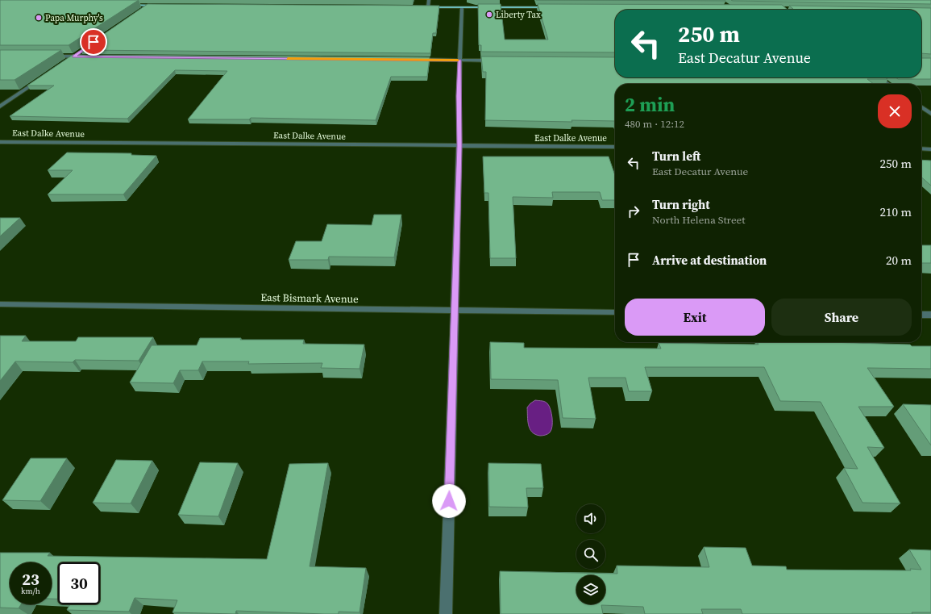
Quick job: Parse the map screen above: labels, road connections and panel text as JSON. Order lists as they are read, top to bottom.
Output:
{
  "streets": {
    "street": ["East Dalke Avenue", "East Bismark Avenue"]
  },
  "places": ["Liberty Tax", "Papa Murphy's"],
  "page": {
    "turn": ["250 m", "East Decatur Avenue"],
    "heading": ["2 min", "480 m · 12:12"],
    "list": [
      {
        "name": "Turn left",
        "note": "East Decatur Avenue",
        "value": "250 m"
      },
      {
        "name": "Turn right",
        "note": "North Helena Street",
        "value": "210 m"
      },
      {
        "name": "Arrive at destination",
        "value": "20 m"
      }
    ],
    "buttons": ["Exit", "Share"],
    "speed": "23 km/h",
    "limit": "30"
  }
}
